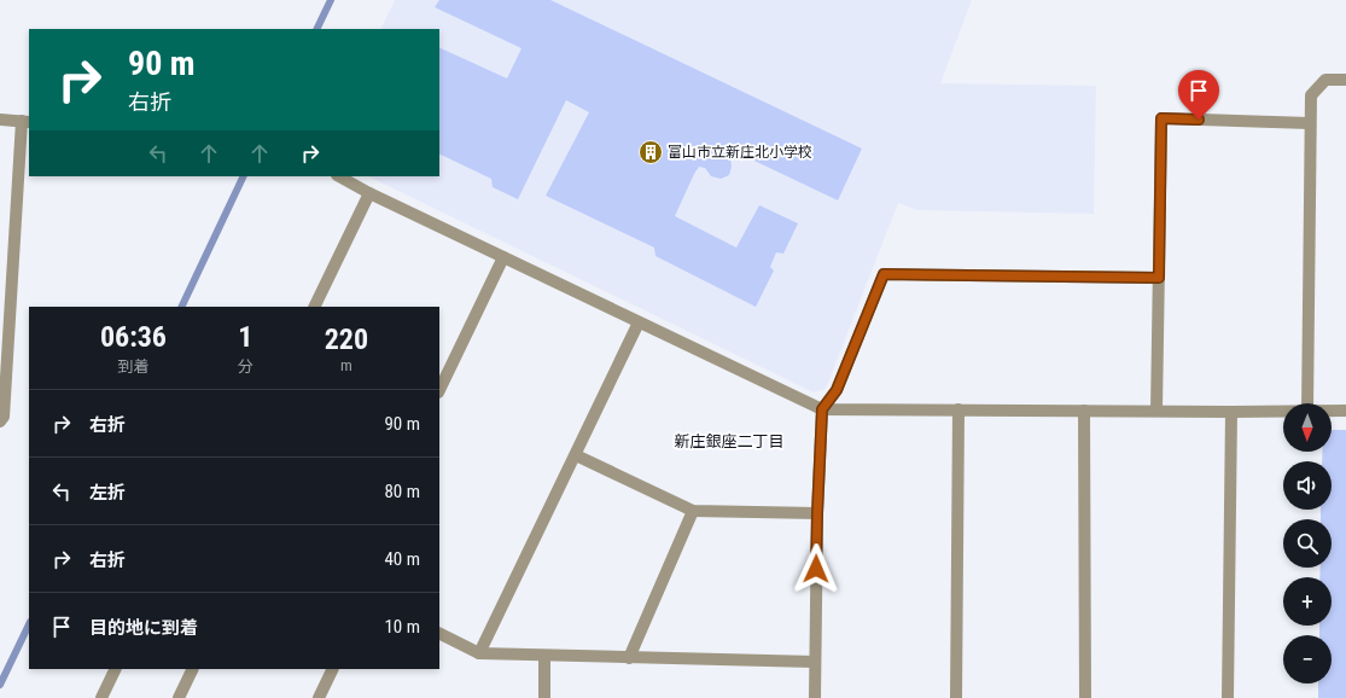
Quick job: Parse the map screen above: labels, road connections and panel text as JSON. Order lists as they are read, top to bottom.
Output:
{
  "districts": ["新庄銀座二丁目"],
  "places": {
    "building": ["富山市立新庄北小学校"]
  },
  "north": "bottom",
  "page": {
    "turn": ["90 m", "右折"],
    "eta": [
      "06:36",
      "到着",
      "1",
      "分",
      "220",
      "m"
    ],
    "list": [
      {
        "name": "右折",
        "value": "90 m"
      },
      {
        "name": "左折",
        "value": "80 m"
      },
      {
        "name": "右折",
        "value": "40 m"
      },
      {
        "name": "目的地に到着",
        "value": "10 m"
      }
    ],
    "map_buttons": ["+", "−"]
  }
}
